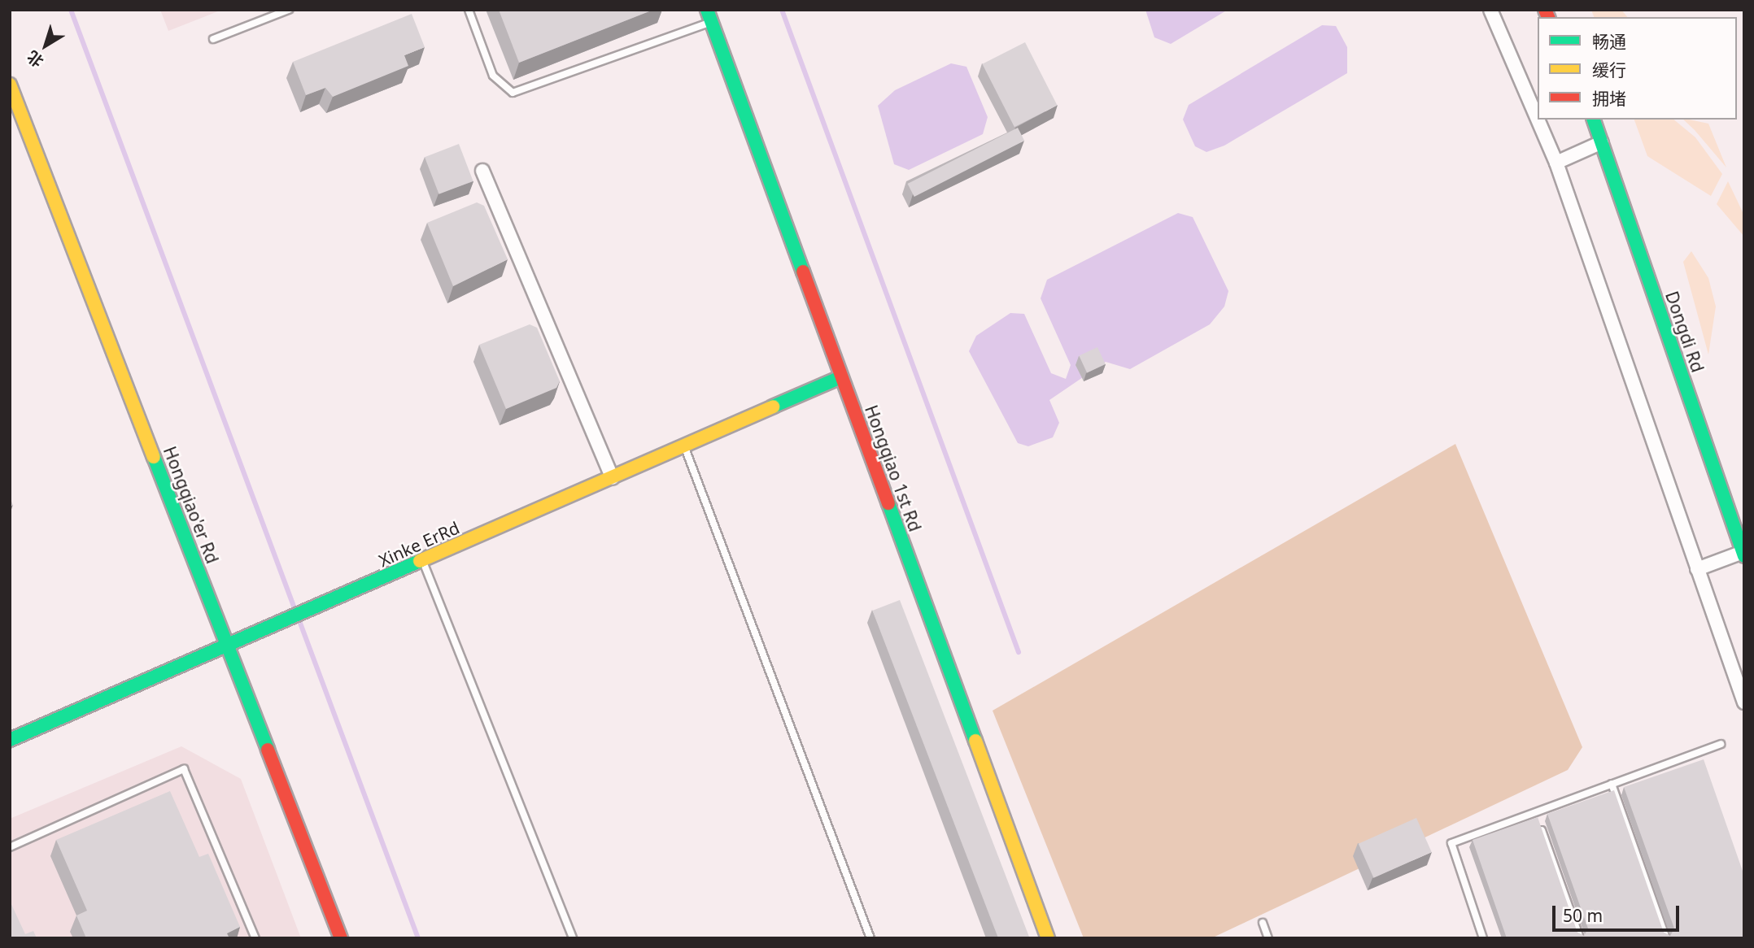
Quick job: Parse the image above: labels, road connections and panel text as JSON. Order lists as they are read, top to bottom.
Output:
{
  "streets": {
    "street": [
      "Dongdi Rd",
      "Hongqiao 1st Rd",
      "Hongqiao'er Rd",
      "Xinke ErRd"
    ]
  },
  "crossings": [
    ["Hongqiao 1st Rd", "Xinke ErRd"],
    ["Hongqiao'er Rd", "Xinke ErRd"]
  ],
  "legend": ["畅通", "缓行", "拥堵"],
  "scale_bar": "50 m",
  "north": "bottom left"
}
